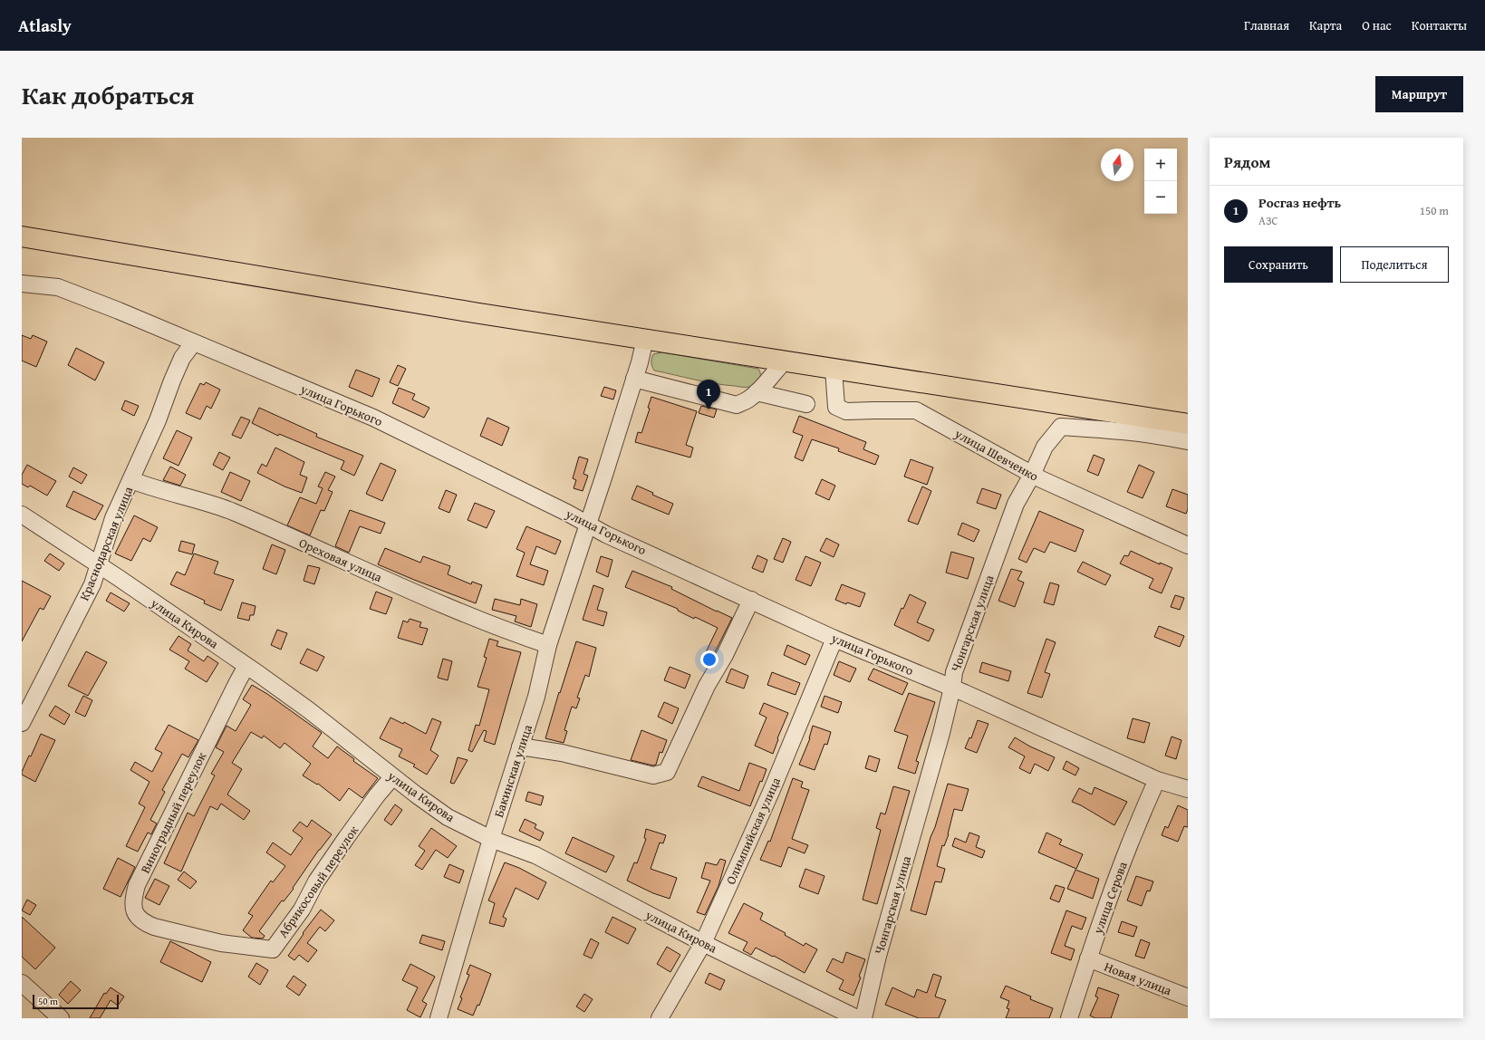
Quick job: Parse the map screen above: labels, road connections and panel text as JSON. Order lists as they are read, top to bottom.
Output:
{
  "streets": {
    "street": [
      "улица Горького",
      "улица Шевченко",
      "Краснодарская улица",
      "Ореховая улица",
      "улица Кирова",
      "Чонгарская улица",
      "Бакинская улица",
      "Виноградный переулок",
      "Олимпийская улица",
      "Абрикосовый переулок",
      "улица Серова",
      "Новая улица"
    ]
  },
  "crossings": [
    ["улица Горького", "Краснодарская улица"],
    ["улица Горького", "Чонгарская улица"],
    ["улица Горького", "Бакинская улица"],
    ["улица Горького", "Олимпийская улица"],
    ["улица Горького", "улица Серова"],
    ["улица Шевченко", "Чонгарская улица"],
    ["Краснодарская улица", "Ореховая улица"],
    ["Краснодарская улица", "улица Кирова"],
    ["Ореховая улица", "Бакинская улица"],
    ["улица Кирова", "Бакинская улица"],
    ["улица Кирова", "Виноградный переулок"],
    ["улица Кирова", "Олимпийская улица"],
    ["улица Кирова", "Абрикосовый переулок"],
    ["Виноградный переулок", "Абрикосовый переулок"],
    ["улица Серова", "Новая улица"]
  ],
  "scale_bar": "50 m",
  "north": "top",
  "page": {
    "header": "Atlasly",
    "nav": [
      "Главная",
      "Карта",
      "О нас",
      "Контакты"
    ],
    "title": "Как добраться",
    "buttons": [
      "Маршрут",
      ["Сохранить", "Поделиться"]
    ],
    "heading": "Рядом",
    "map_buttons": ["+", "−"],
    "list": [
      {
        "mark": "1",
        "name": "Росгаз нефть",
        "note": "АЗС",
        "value": "150 m"
      }
    ],
    "pins": "1",
    "scale": "50 m"
  }
}
